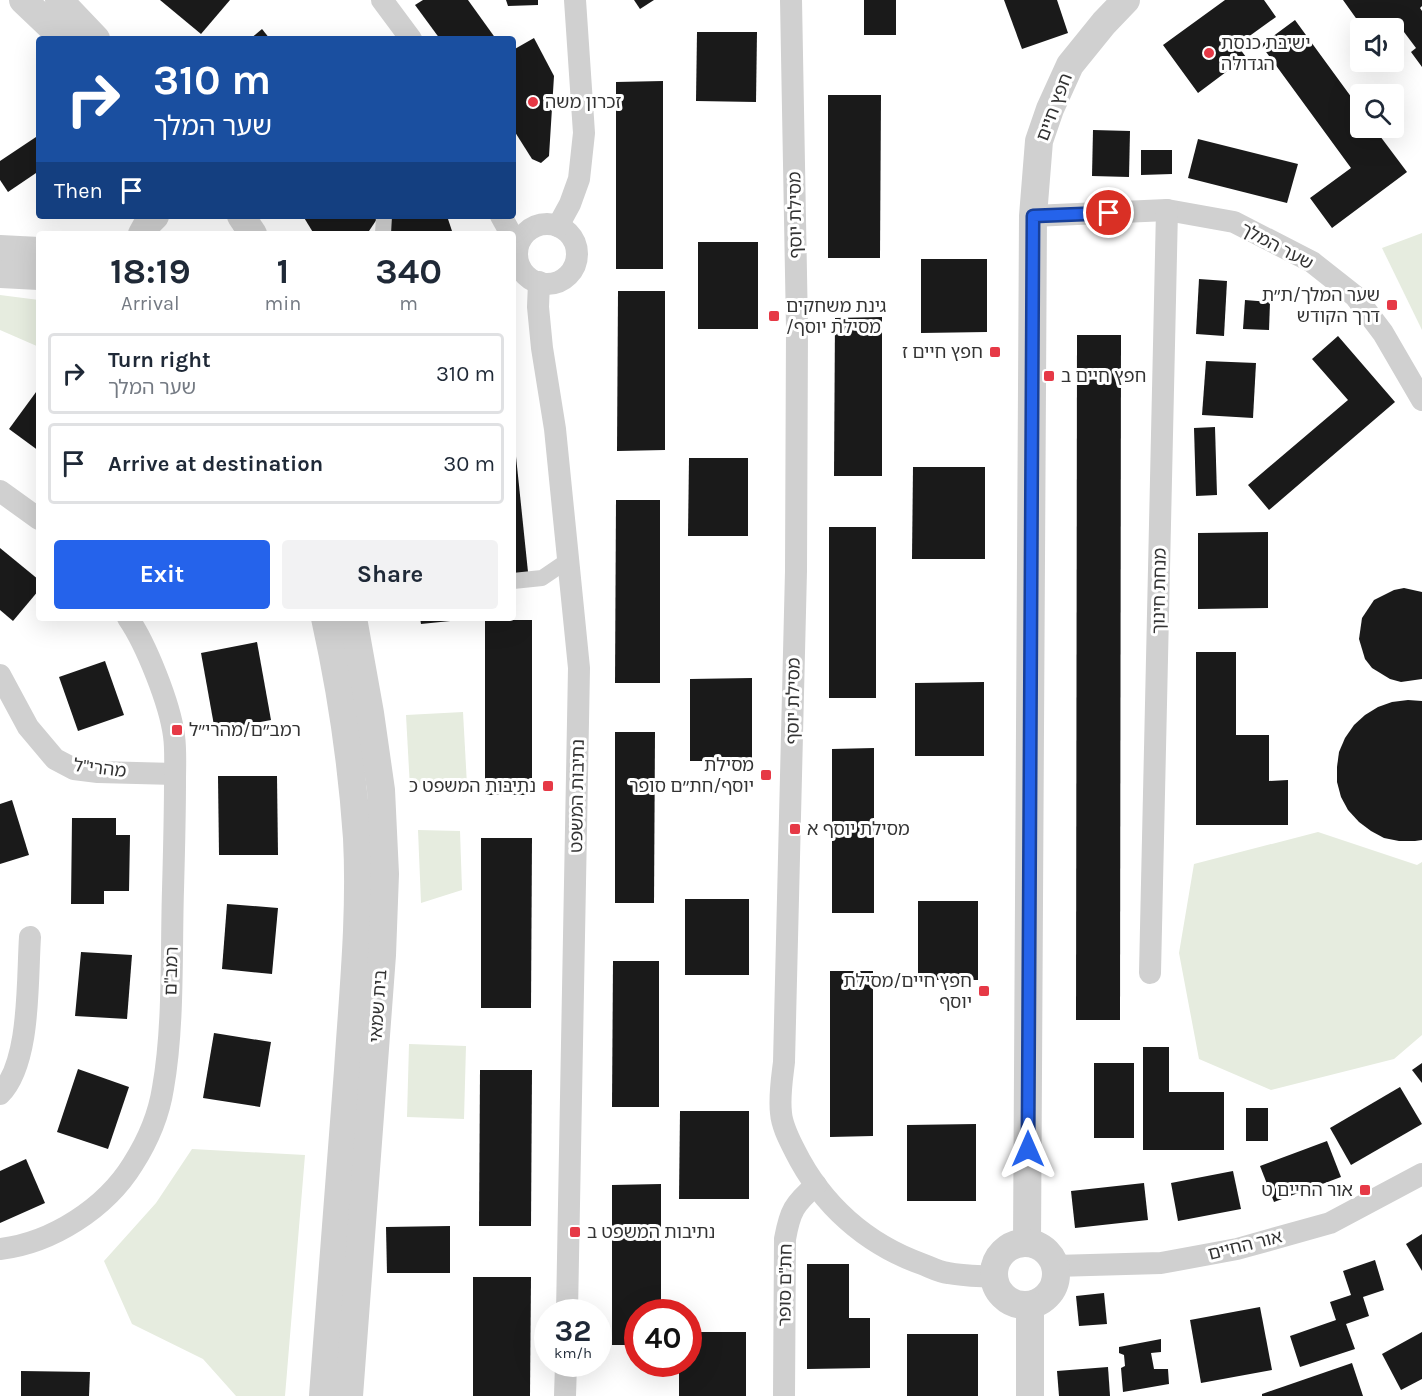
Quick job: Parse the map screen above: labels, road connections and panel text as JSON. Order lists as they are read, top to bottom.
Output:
{
  "streets": {
    "street": [
      "חפץ חיים",
      "מסילת יוסף",
      "שער המלך",
      "מנחת חינוך",
      "מהרי\"ל",
      "נתיבות המשפט",
      "רמב\"ם",
      "בית שמאי",
      "אור החיים",
      "חת\"ם סופר"
    ]
  },
  "crossings": [
    ["חפץ חיים", "מסילת יוסף"],
    ["חפץ חיים", "שער המלך"],
    ["חפץ חיים", "אור החיים"],
    ["מסילת יוסף", "אור החיים"],
    ["מסילת יוסף", "חת\"ם סופר"],
    ["שער המלך", "מנחת חינוך"],
    ["מהרי\"ל", "רמב\"ם"]
  ],
  "places": {
    "other": ["ישיבת כנסת הגדולה", "זכרון משה"],
    "transit": [
      "שער המלך/ת״ת דרך הקודש",
      "גינת משחקים /מסילת יוסף",
      "חפץ חיים ז",
      "חפץ חיים ב",
      "רמב״ם/מהרי״ל",
      "מסילת יוסף/חת״ם סופר",
      "נתיבות המשפט כ",
      "מסילת יוסף א",
      "חפץ חיים/מסילת יוסף",
      "אור החיים ט",
      "נתיבות המשפט ב"
    ]
  },
  "page": {
    "turn": ["310 m", "שער המלך"],
    "then": "Then",
    "eta": [
      "18:19",
      "Arrival",
      "1",
      "min",
      "340",
      "m"
    ],
    "list": [
      {
        "name": "Turn right",
        "note": "שער המלך",
        "value": "310 m"
      },
      {
        "name": "Arrive at destination",
        "value": "30 m"
      }
    ],
    "buttons": ["Exit", "Share"],
    "speed": "32 km/h",
    "limit": "40"
  }
}
